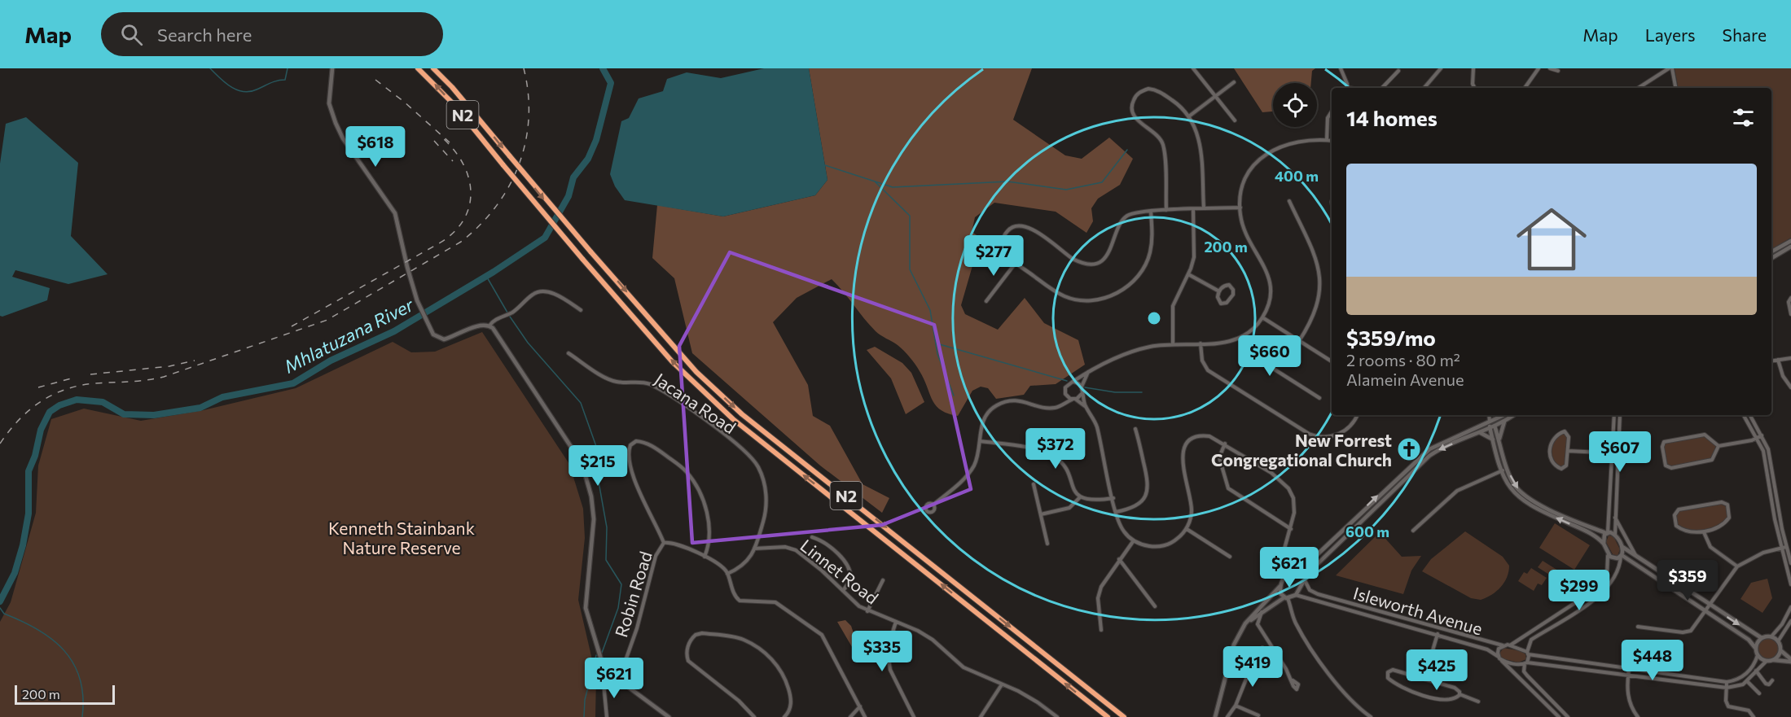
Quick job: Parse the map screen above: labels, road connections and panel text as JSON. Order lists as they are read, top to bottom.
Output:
{
  "streets": {
    "highway": ["N2"],
    "street": [
      "Jacana Road",
      "Linnet Road",
      "Robin Road",
      "Isleworth Avenue"
    ]
  },
  "crossings": [
    ["Jacana Road", "Linnet Road"]
  ],
  "water": ["Mhlatuzana River"],
  "parks": ["Kenneth Stainbank Nature Reserve"],
  "places": {
    "church": ["New Forrest Congregational Church"]
  },
  "scale_bar": "200 m",
  "page": {
    "header": "Map",
    "search": "Search here",
    "nav": ["Map", "Layers", "Share"],
    "heading": "14 homes",
    "price": [
      "$618",
      "$277",
      "$660",
      "$372",
      "$607",
      "$215",
      "$621",
      "$359",
      "$299",
      "$335",
      "$448",
      "$419",
      "$425",
      "$621"
    ],
    "list": [
      {
        "name": "$359/mo",
        "note": "2 rooms · 80 m² · Alamein Avenue"
      }
    ],
    "scale": "200 m"
  },
  "rings": ["400 m", "200 m", "600 m"]
}
